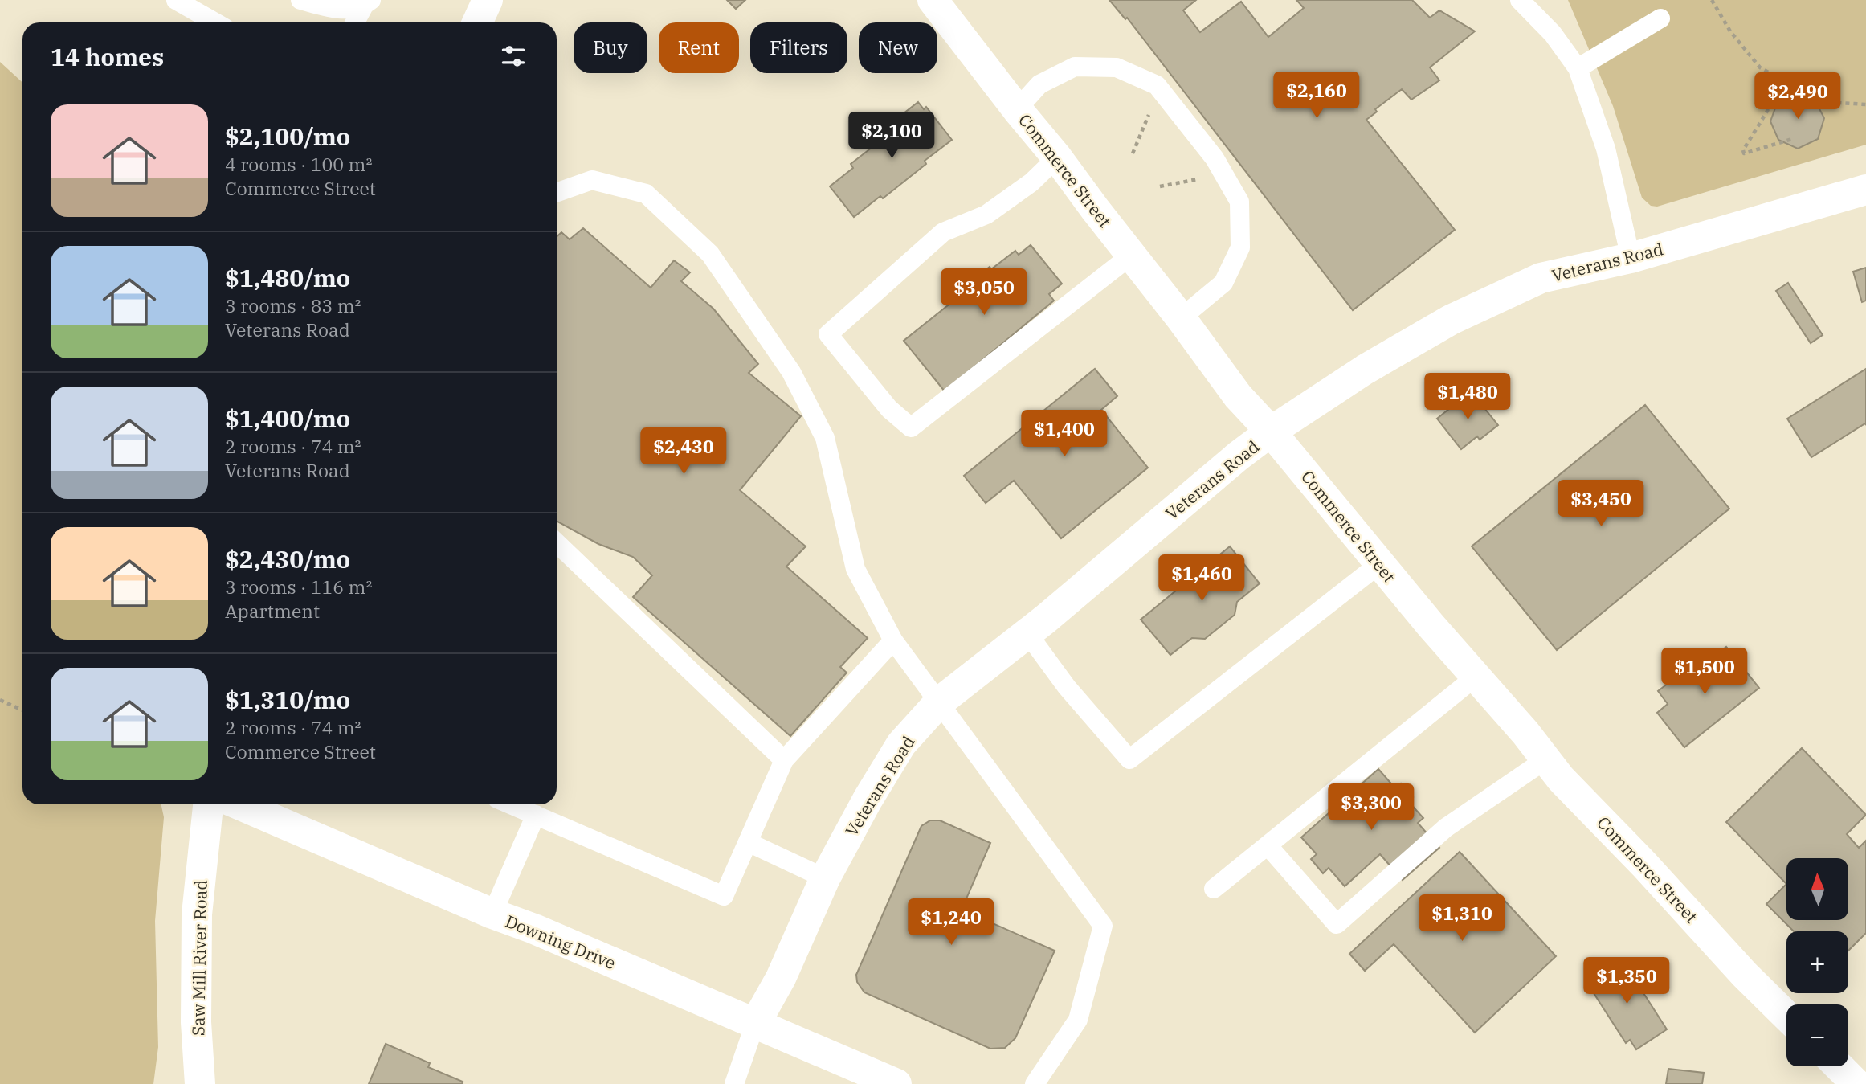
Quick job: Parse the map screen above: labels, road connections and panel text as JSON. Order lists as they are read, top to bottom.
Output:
{
  "streets": {
    "street": [
      "Commerce Street",
      "Veterans Road",
      "Downing Drive",
      "Saw Mill River Road"
    ]
  },
  "crossings": [
    ["Commerce Street", "Veterans Road"],
    ["Veterans Road", "Downing Drive"]
  ],
  "north": "top",
  "page": {
    "chip": [
      "Buy",
      "Rent",
      "Filters",
      "New"
    ],
    "heading": "14 homes",
    "price": [
      "$2,160",
      "$2,490",
      "$2,100",
      "$3,050",
      "$1,480",
      "$1,400",
      "$2,430",
      "$3,450",
      "$1,460",
      "$1,500",
      "$3,300",
      "$1,310",
      "$1,240",
      "$1,350"
    ],
    "list": [
      {
        "name": "$2,100/mo",
        "note": "4 rooms · 100 m² · Commerce Street"
      },
      {
        "name": "$1,480/mo",
        "note": "3 rooms · 83 m² · Veterans Road"
      },
      {
        "name": "$1,400/mo",
        "note": "2 rooms · 74 m² · Veterans Road"
      },
      {
        "name": "$2,430/mo",
        "note": "3 rooms · 116 m² · Apartment"
      },
      {
        "name": "$1,310/mo",
        "note": "2 rooms · 74 m² · Commerce Street"
      }
    ],
    "map_buttons": ["+", "−"]
  }
}
